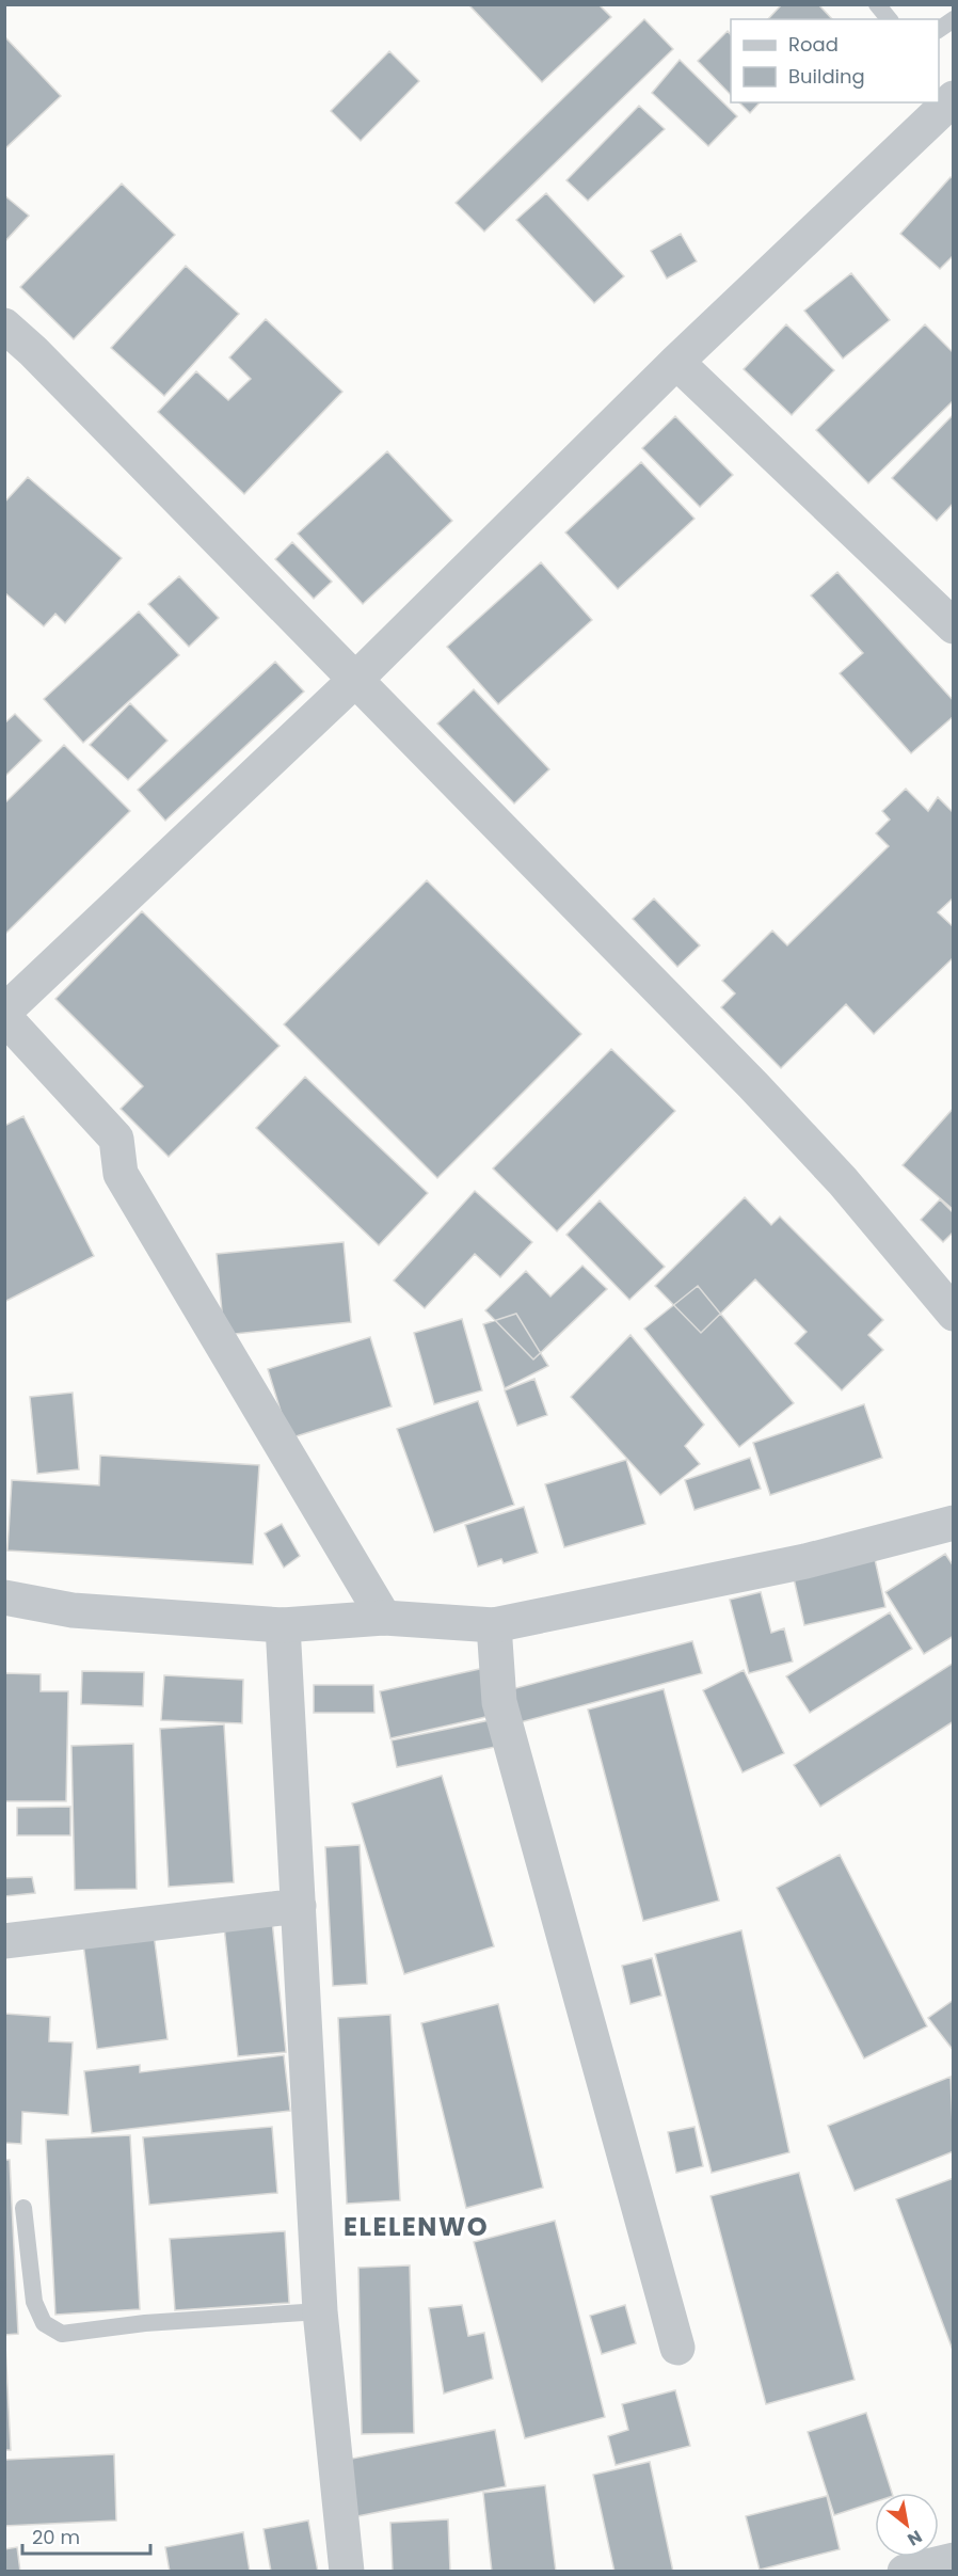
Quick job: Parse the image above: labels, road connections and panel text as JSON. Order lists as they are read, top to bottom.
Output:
{
  "districts": ["ELELENWO"],
  "legend": ["Road", "Building"],
  "scale_bar": "20 m",
  "north": "bottom right"
}
